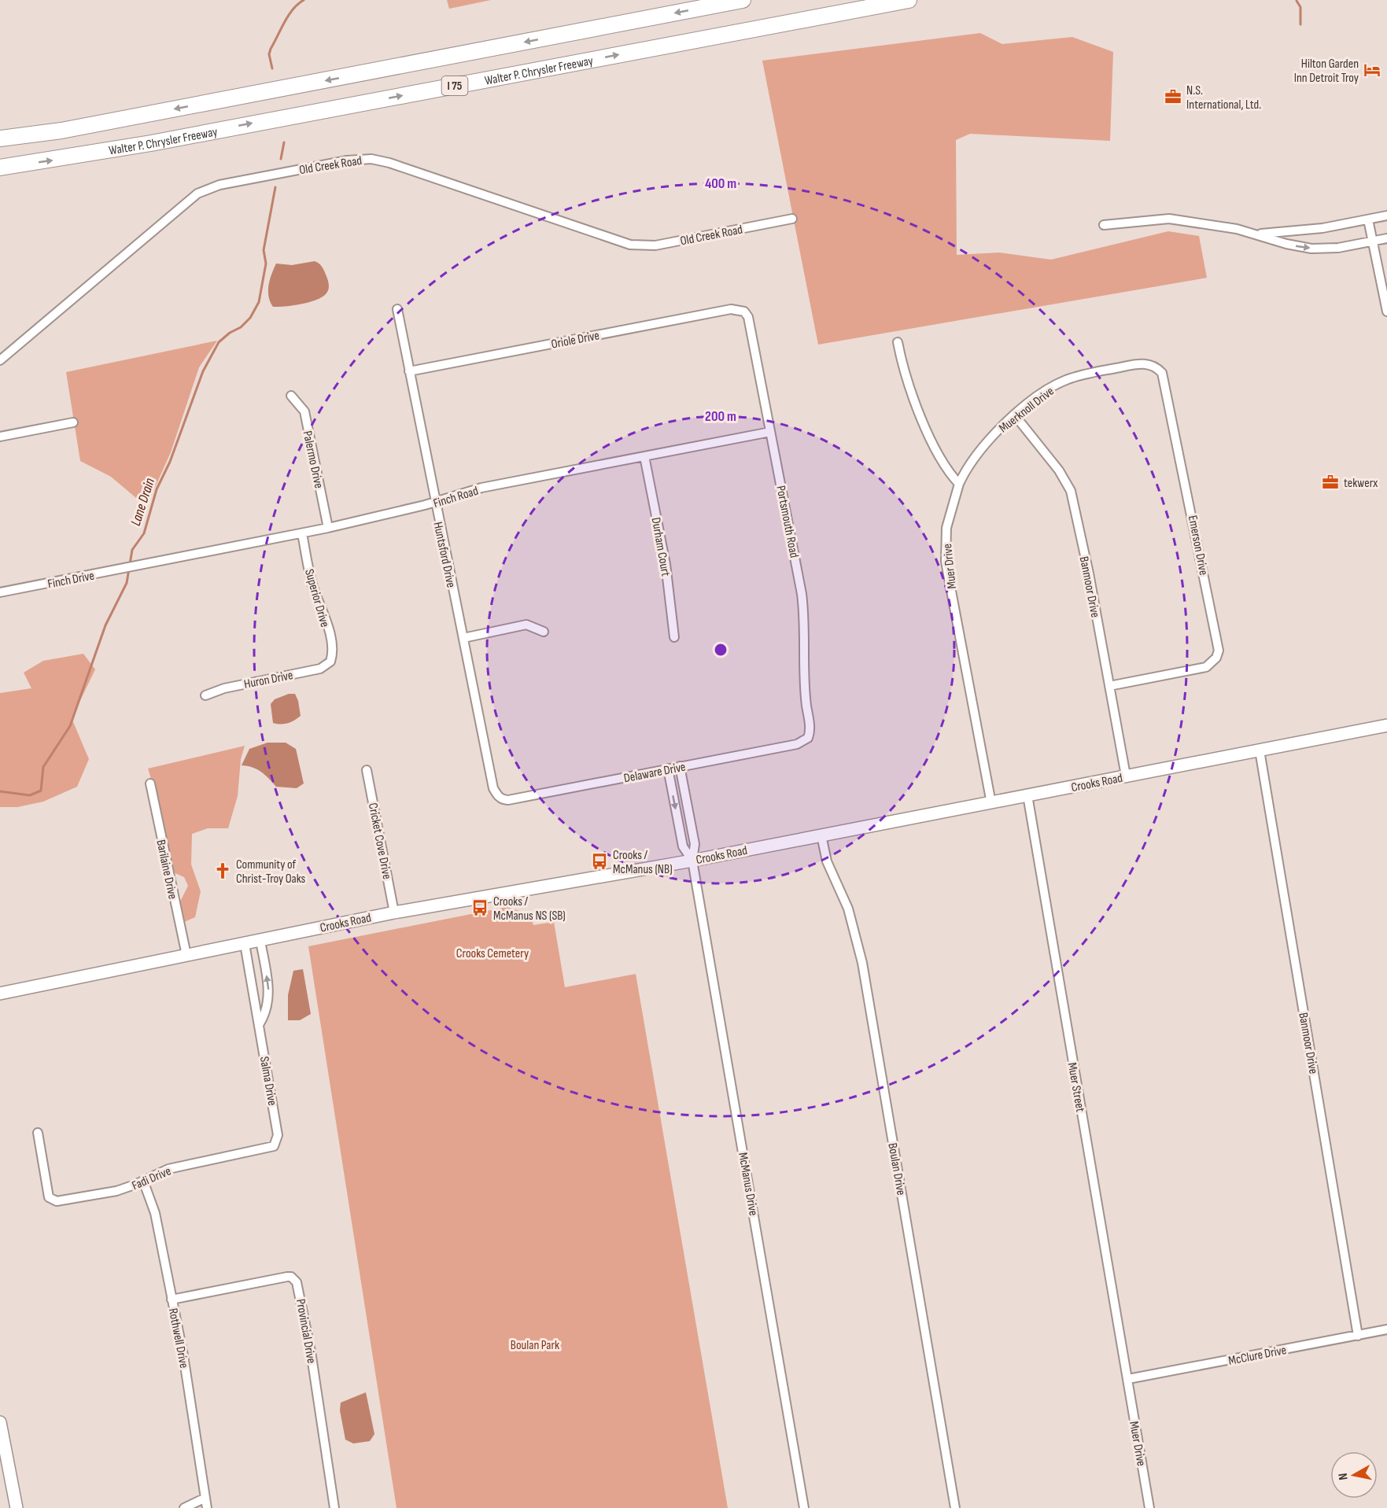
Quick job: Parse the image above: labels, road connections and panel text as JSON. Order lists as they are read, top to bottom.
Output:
{
  "streets": {
    "highway": ["Walter P. Chrysler Freeway", "I 75"],
    "main road": ["Crooks Road"],
    "street": [
      "Old Creek Road",
      "Oriole Drive",
      "Muerknoll Drive",
      "Palermo Drive",
      "Finch Road",
      "Portsmouth Road",
      "Emerson Drive",
      "Durham Court",
      "Huntsford Drive",
      "Muer Drive",
      "Finch Drive",
      "Banmoor Drive",
      "Superior Drive",
      "Huron Drive",
      "Delaware Drive",
      "Cricket Cove Drive",
      "Barilaine Drive",
      "Salma Drive",
      "Muer Street",
      "Boulan Drive",
      "Fadi Drive",
      "McManus Drive",
      "Provincial Drive",
      "Rothwell Drive",
      "McClure Drive"
    ]
  },
  "crossings": [
    ["Oriole Drive", "Portsmouth Road"],
    ["Oriole Drive", "Huntsford Drive"],
    ["Muerknoll Drive", "Emerson Drive"],
    ["Muerknoll Drive", "Muer Drive"],
    ["Muerknoll Drive", "Banmoor Drive"],
    ["Palermo Drive", "Finch Road"],
    ["Finch Road", "Portsmouth Road"],
    ["Finch Road", "Durham Court"],
    ["Finch Road", "Huntsford Drive"],
    ["Finch Road", "Finch Drive"],
    ["Finch Road", "Superior Drive"],
    ["Portsmouth Road", "Delaware Drive"],
    ["Emerson Drive", "Banmoor Drive"],
    ["Huntsford Drive", "Delaware Drive"],
    ["Muer Drive", "Crooks Road"],
    ["Muer Drive", "Muer Street"],
    ["Muer Drive", "McClure Drive"],
    ["Banmoor Drive", "Crooks Road"],
    ["Banmoor Drive", "McClure Drive"],
    ["Superior Drive", "Huron Drive"],
    ["Crooks Road", "Cricket Cove Drive"],
    ["Crooks Road", "Barilaine Drive"],
    ["Crooks Road", "Salma Drive"],
    ["Crooks Road", "Muer Street"],
    ["Crooks Road", "Boulan Drive"],
    ["Crooks Road", "McManus Drive"],
    ["Salma Drive", "Fadi Drive"],
    ["Muer Street", "McClure Drive"],
    ["Fadi Drive", "Rothwell Drive"],
    ["Provincial Drive", "Rothwell Drive"]
  ],
  "water": ["Lane Drain"],
  "parks": ["Crooks Cemetery", "Boulan Park"],
  "places": {
    "hotel": ["Hilton Garden Inn Detroit Troy"],
    "office": ["N.S. International, Ltd.", "tekwerx"],
    "bus stop": ["Crooks / McManus (NB)", "Crooks / McManus NS (SB)"],
    "church": ["Community of Christ-Troy Oaks"]
  },
  "north": "left",
  "rings": ["400 m", "200 m"]
}
